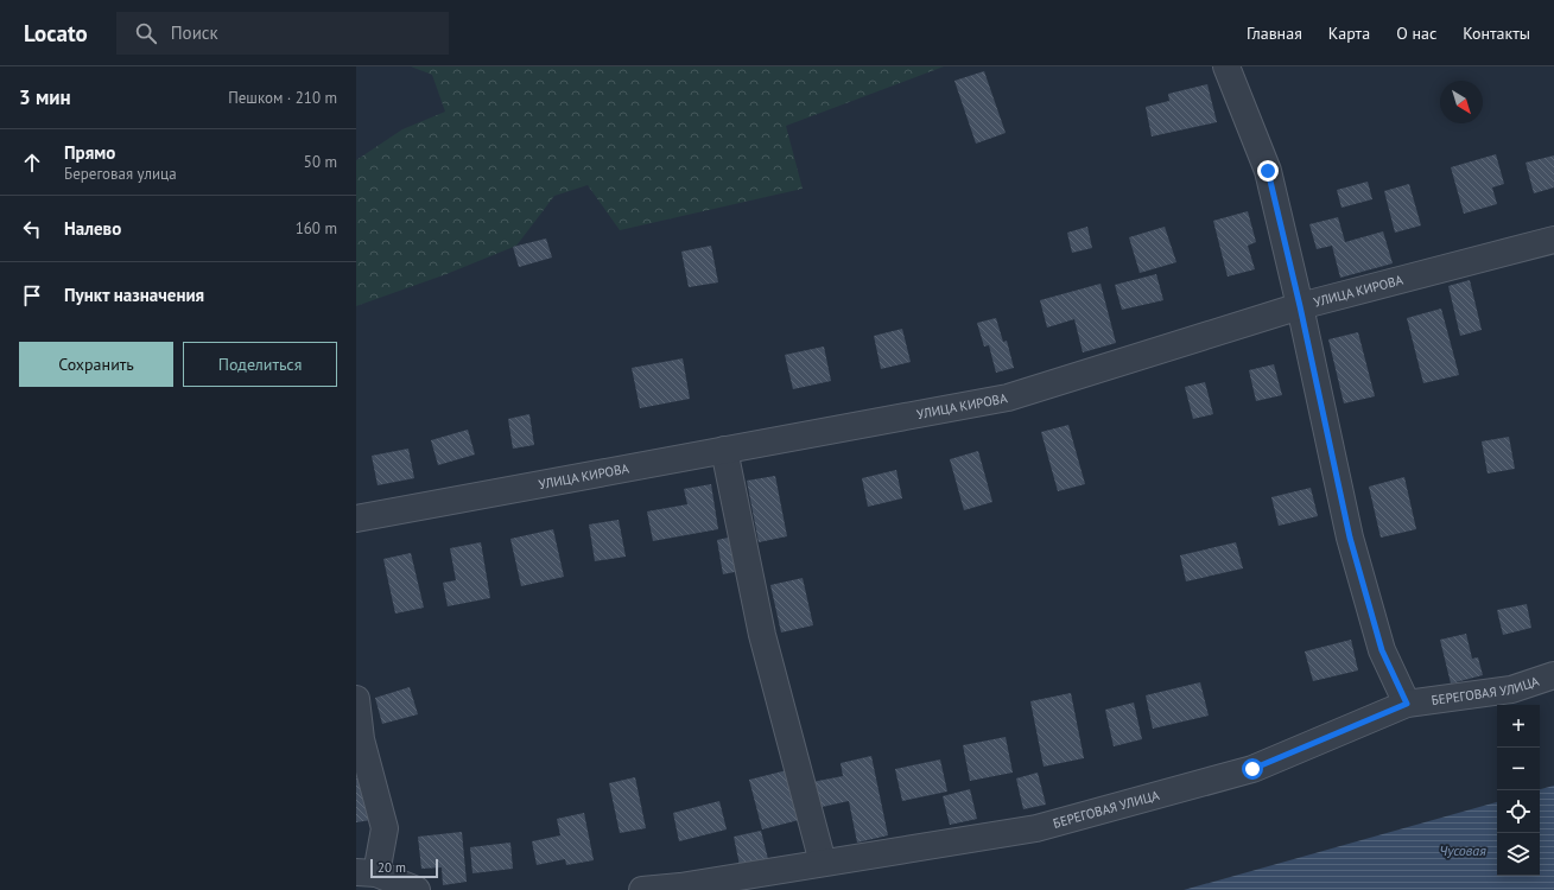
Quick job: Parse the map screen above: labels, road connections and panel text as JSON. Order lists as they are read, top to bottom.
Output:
{
  "streets": {
    "street": ["УЛИЦА КИРОВА", "БЕРЕГОВАЯ УЛИЦА"]
  },
  "water": ["Чусовая"],
  "scale_bar": "20 m",
  "north": "bottom right",
  "page": {
    "header": "Locato",
    "search": "Поиск",
    "nav": [
      "Главная",
      "Карта",
      "О нас",
      "Контакты"
    ],
    "heading": ["3 мин", "Пешком · 210 m"],
    "list": [
      ["Прямо", "Береговая улица", "50 m"],
      ["Налево", "160 m"],
      "Пункт назначения"
    ],
    "buttons": ["Сохранить", "Поделиться"],
    "map_buttons": ["+", "−"],
    "scale": "20 m"
  }
}
